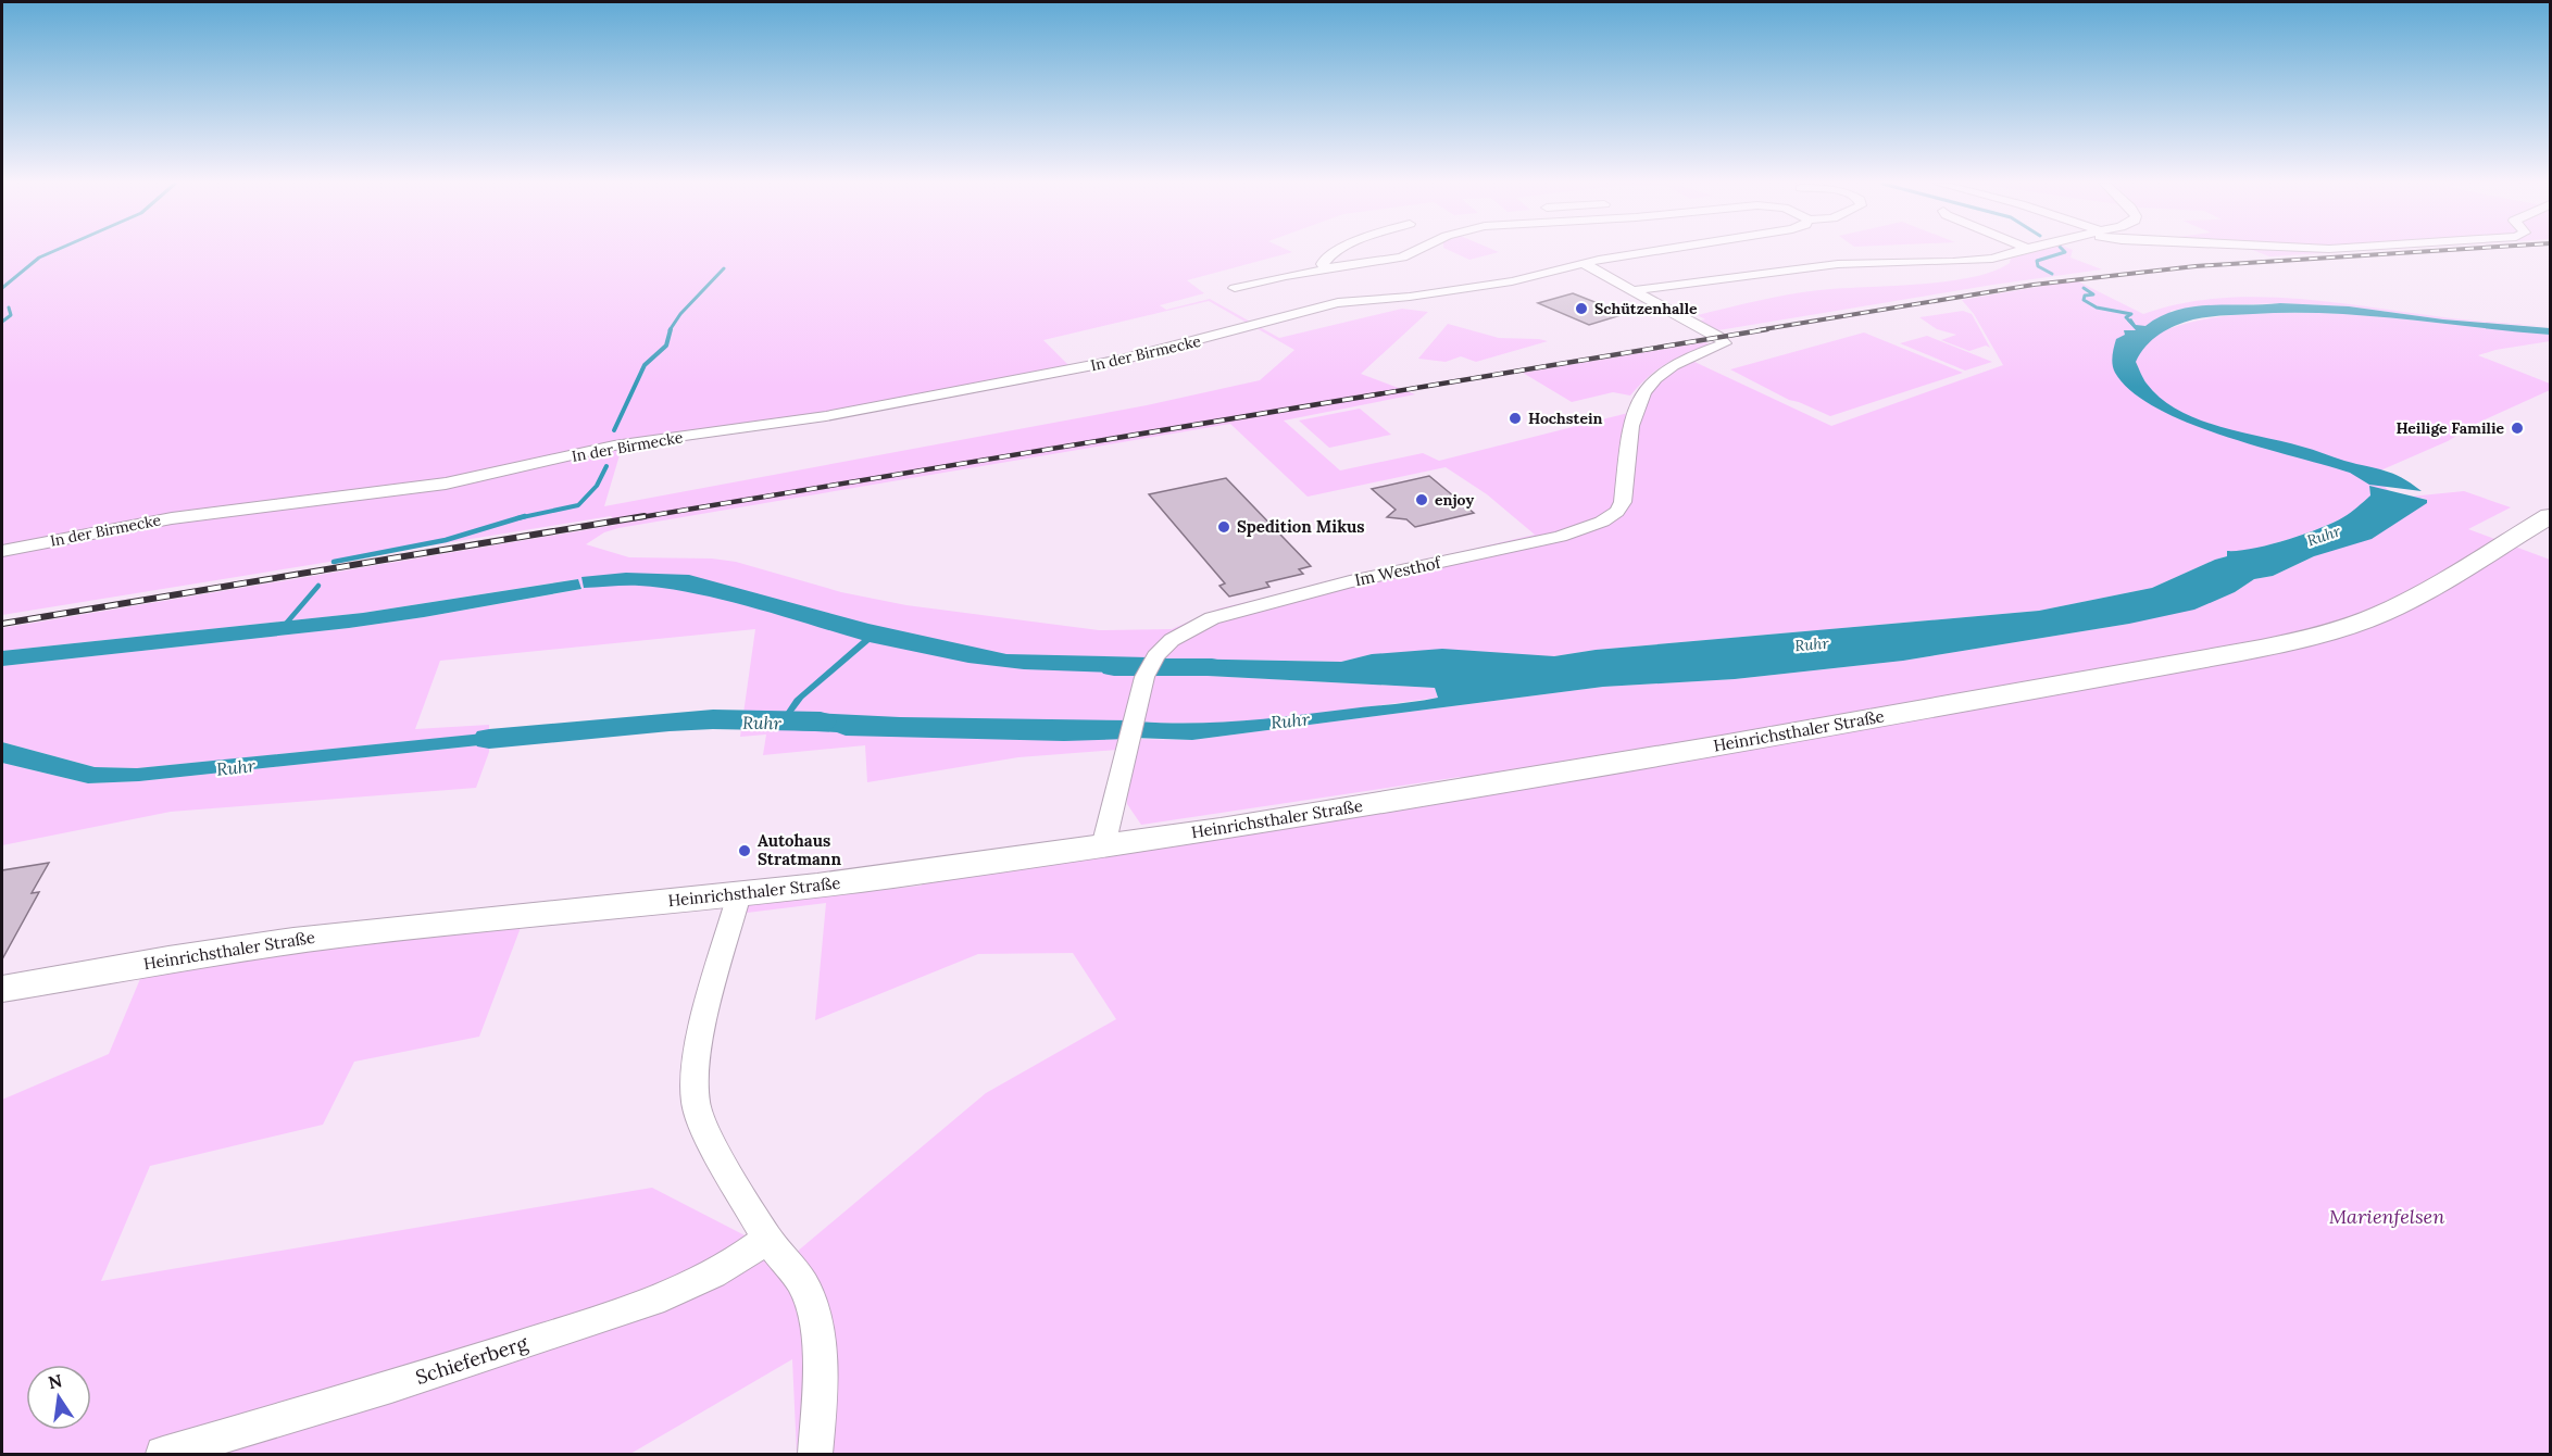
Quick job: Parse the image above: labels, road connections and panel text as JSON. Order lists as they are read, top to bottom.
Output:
{
  "streets": {
    "main road": ["Heinrichsthaler Straße"],
    "street": ["In der Birmecke", "Im Westhof", "Schieferberg"]
  },
  "crossings": [
    ["Im Westhof", "Heinrichsthaler Straße"]
  ],
  "water": ["Ruhr"],
  "parks": ["Marienfelsen"],
  "places": [
    "Schützenhalle",
    "Hochstein",
    "Heilige Familie",
    "enjoy",
    "Spedition Mikus",
    "Autohaus Stratmann"
  ],
  "north": "top"
}
